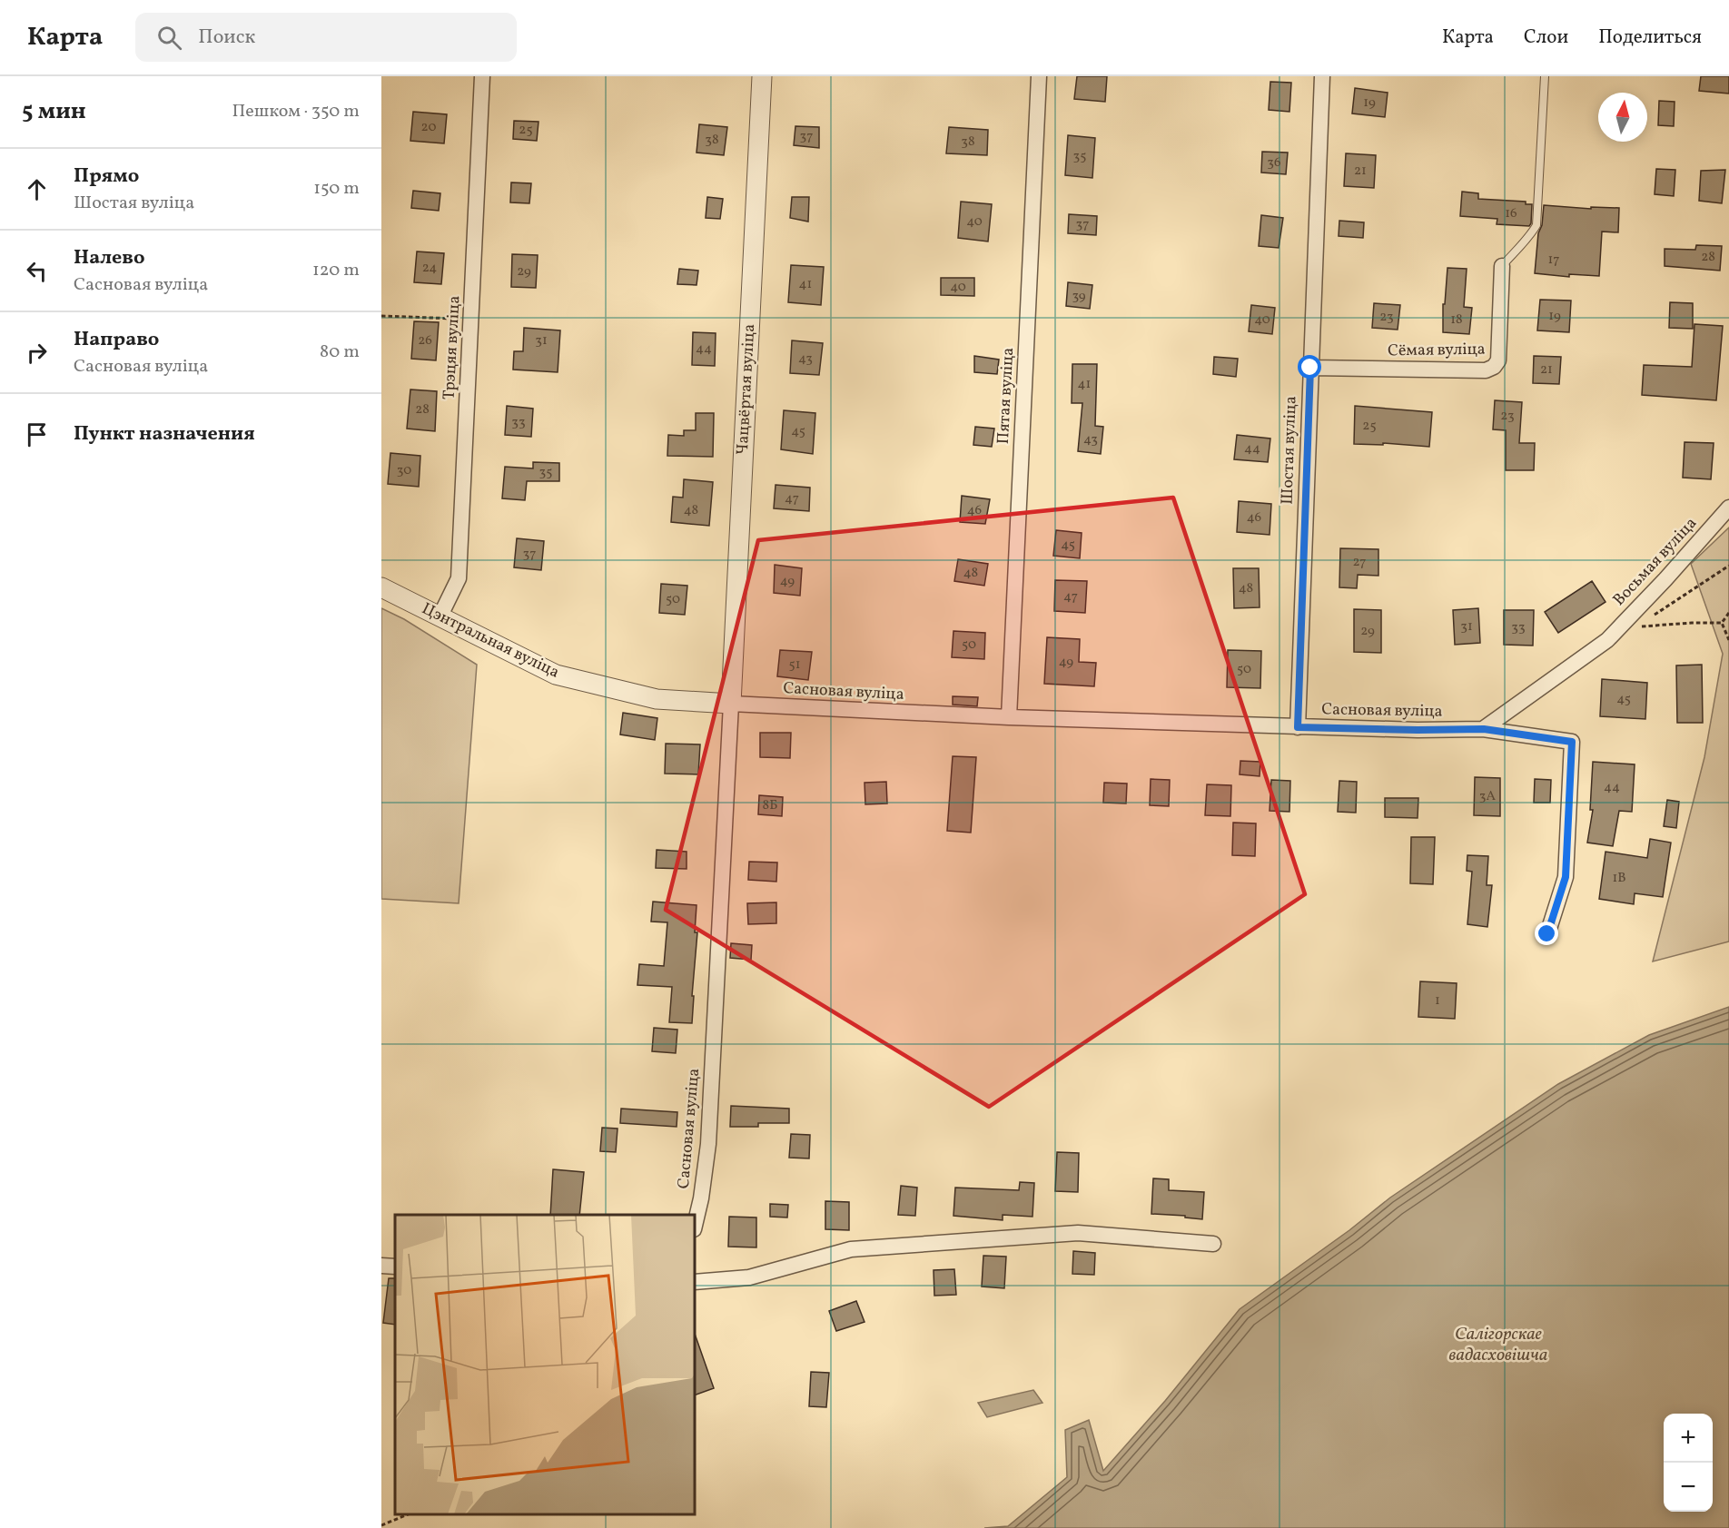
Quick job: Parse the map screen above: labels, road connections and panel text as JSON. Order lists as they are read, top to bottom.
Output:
{
  "streets": {
    "street": [
      "Трэцяя вуліца",
      "Сёмая вуліца",
      "Чацвёртая вуліца",
      "Пятая вуліца",
      "Шостая вуліца",
      "Восьмая вуліца",
      "Цэнтральная вуліца",
      "Сасновая вуліца"
    ]
  },
  "crossings": [
    ["Трэцяя вуліца", "Цэнтральная вуліца"],
    ["Сёмая вуліца", "Шостая вуліца"],
    ["Чацвёртая вуліца", "Цэнтральная вуліца"],
    ["Чацвёртая вуліца", "Сасновая вуліца"],
    ["Пятая вуліца", "Сасновая вуліца"],
    ["Шостая вуліца", "Сасновая вуліца"],
    ["Восьмая вуліца", "Сасновая вуліца"],
    ["Цэнтральная вуліца", "Сасновая вуліца"]
  ],
  "water": ["Салігорскае вадасховішча"],
  "house_numbers": [
    "19",
    "20",
    "25",
    "37",
    "38",
    "38",
    "35",
    "36",
    "21",
    "16",
    "40",
    "37",
    "28",
    "17",
    "24",
    "29",
    "41",
    "40",
    "39",
    "19",
    "23",
    "40",
    "18",
    "26",
    "31",
    "44",
    "43",
    "21",
    "41",
    "28",
    "23",
    "33",
    "25",
    "45",
    "43",
    "44",
    "30",
    "35",
    "47",
    "48",
    "46",
    "46",
    "45",
    "37",
    "27",
    "48",
    "49",
    "48",
    "47",
    "50",
    "31",
    "33",
    "29",
    "50",
    "49",
    "51",
    "50",
    "45",
    "44",
    "3А",
    "8Б",
    "1В",
    "1"
  ],
  "north": "top",
  "page": {
    "header": "Карта",
    "search": "Поиск",
    "nav": ["Карта", "Слои", "Поделиться"],
    "heading": ["5 мин", "Пешком · 350 m"],
    "list": [
      ["Прямо", "Шостая вуліца", "150 m"],
      ["Налево", "Сасновая вуліца", "120 m"],
      ["Направо", "Сасновая вуліца", "80 m"],
      "Пункт назначения"
    ],
    "map_buttons": ["+", "−"]
  }
}
